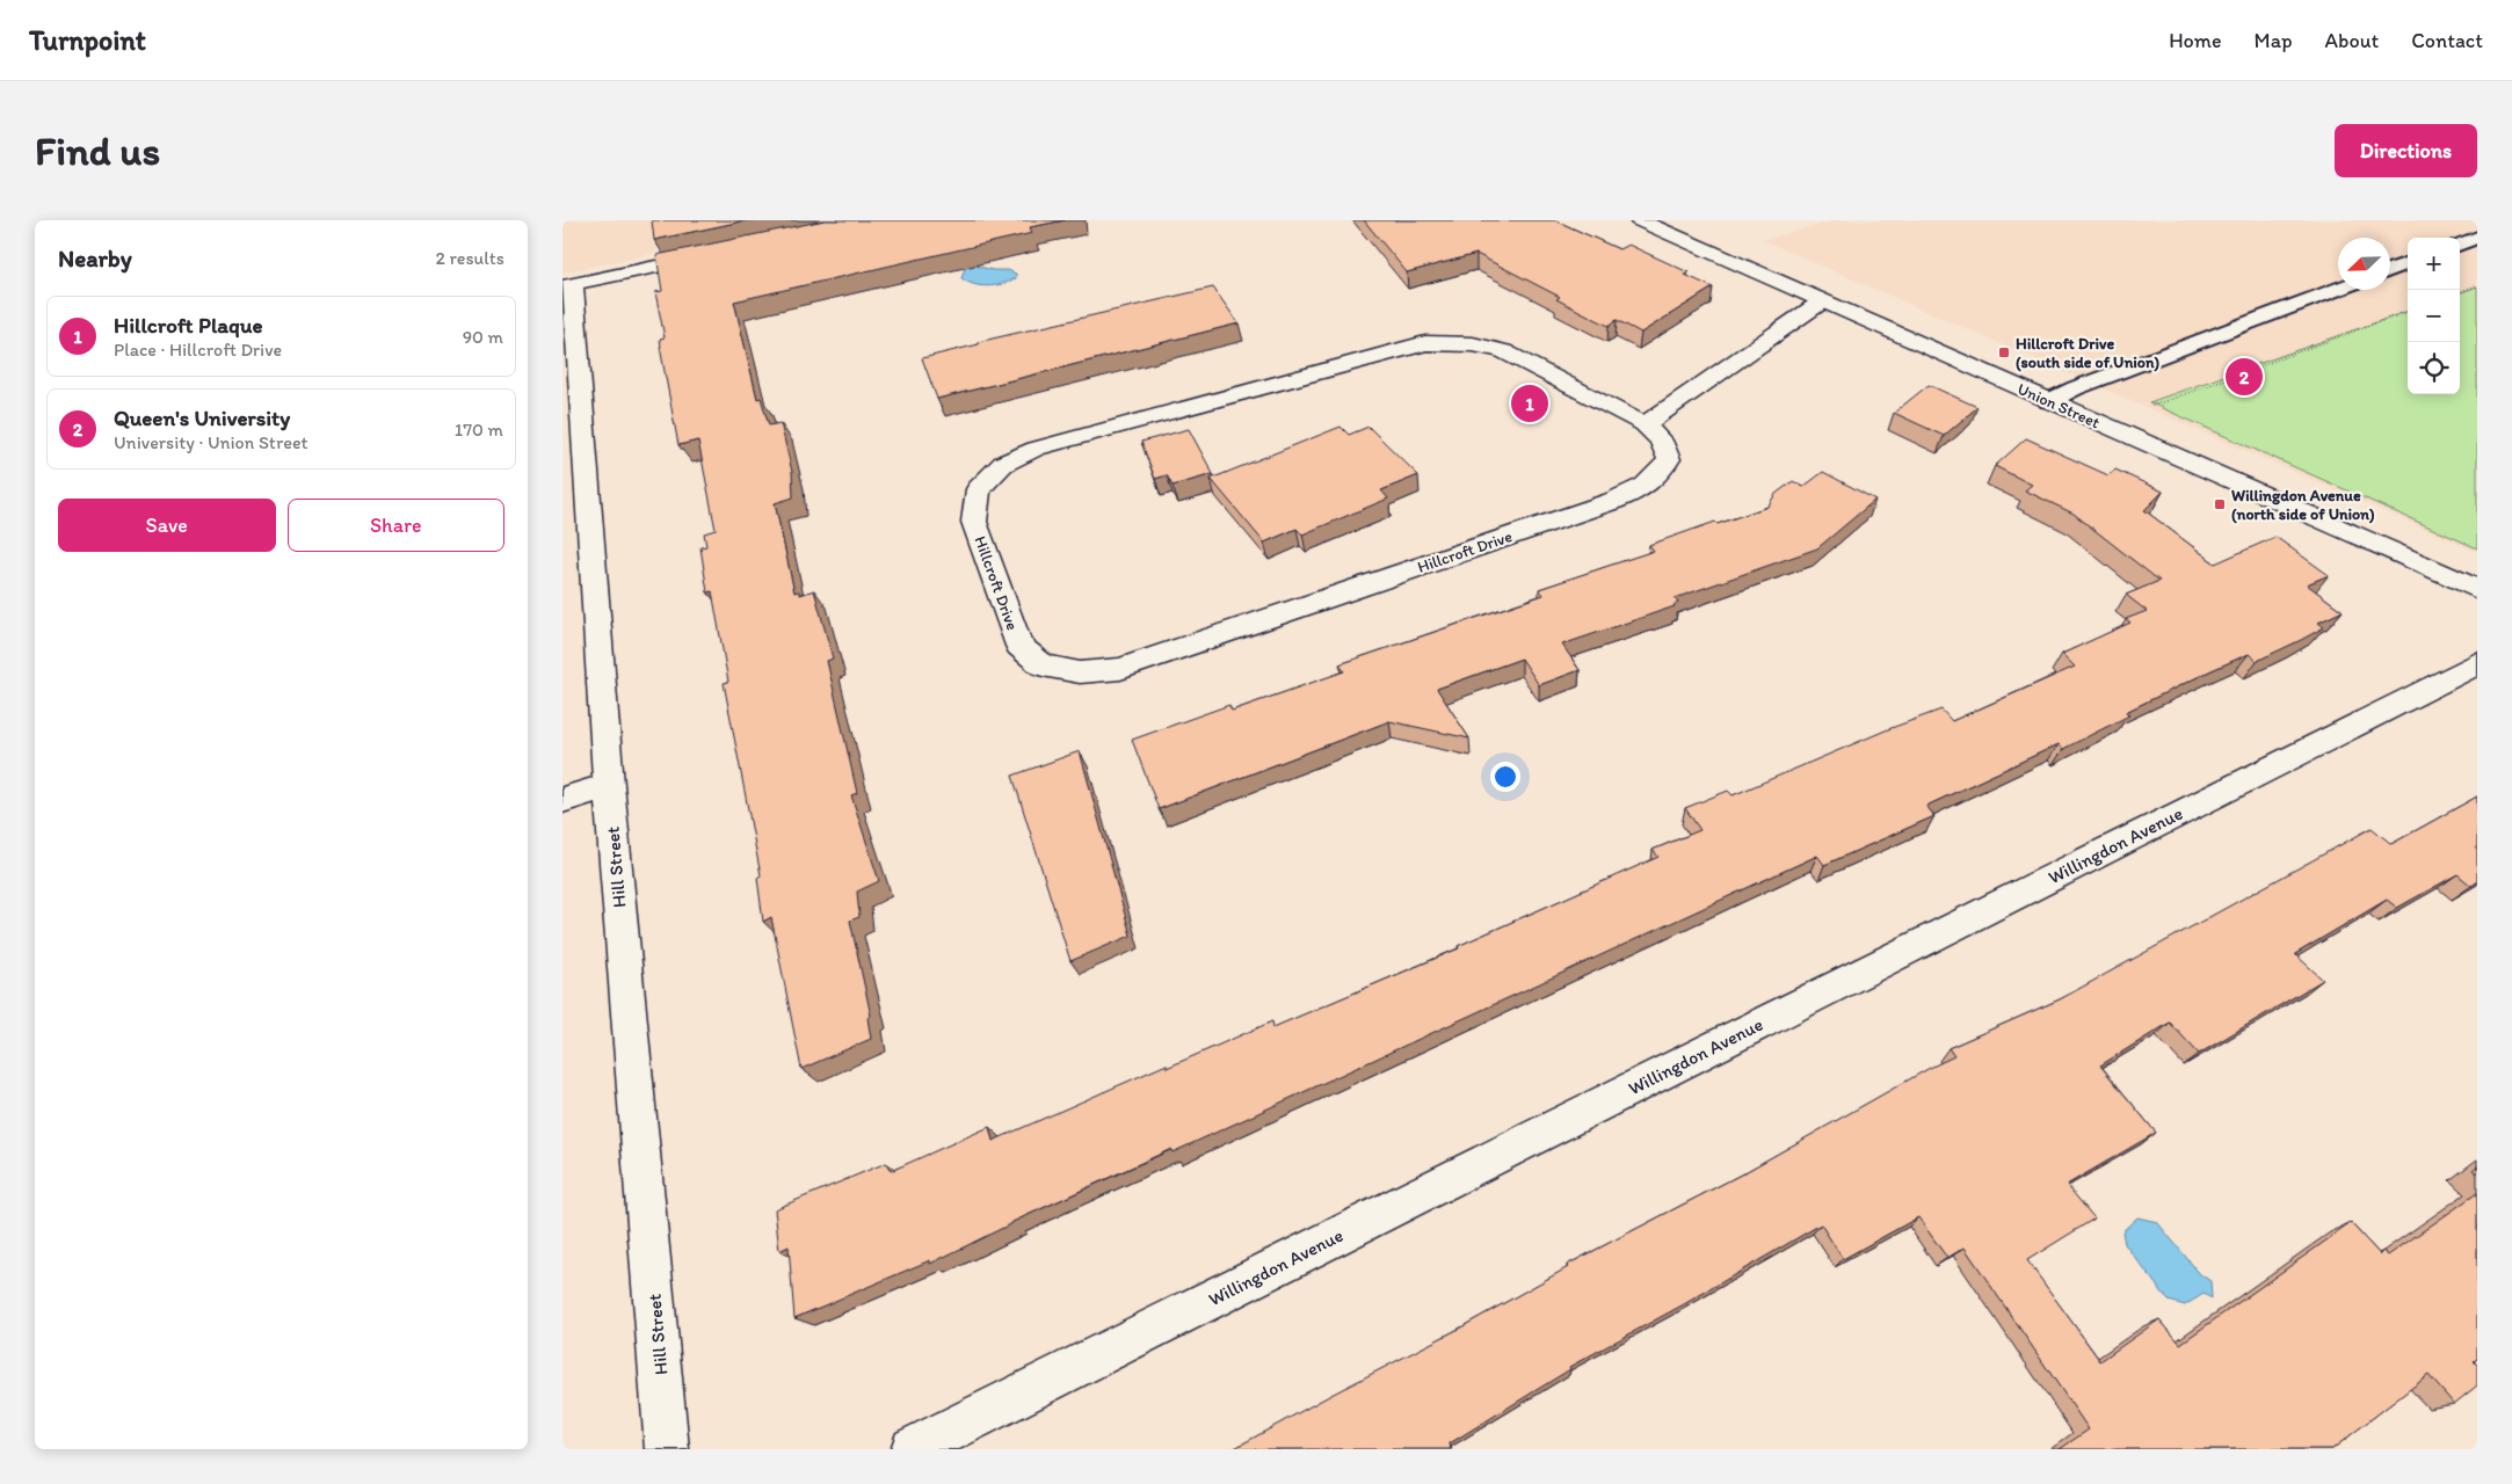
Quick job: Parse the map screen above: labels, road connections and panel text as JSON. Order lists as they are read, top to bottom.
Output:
{
  "streets": {
    "street": [
      "Union Street",
      "Hillcroft Drive",
      "Willingdon Avenue",
      "Hill Street"
    ]
  },
  "places": {
    "transit": ["Hillcroft Drive (south side of Union)", "Willingdon Avenue (north side of Union)"]
  },
  "north": "bottom left",
  "page": {
    "header": "Turnpoint",
    "nav": [
      "Home",
      "Map",
      "About",
      "Contact"
    ],
    "buttons": [
      "Directions",
      ["Save", "Share"]
    ],
    "title": "Find us",
    "heading": ["Nearby", "2 results"],
    "map_buttons": ["+", "−"],
    "list": [
      {
        "mark": "1",
        "name": "Hillcroft Plaque",
        "note": "Place · Hillcroft Drive",
        "value": "90 m"
      },
      {
        "mark": "2",
        "name": "Queen's University",
        "note": "University · Union Street",
        "value": "170 m"
      }
    ],
    "pins": ["2", "1"]
  }
}
